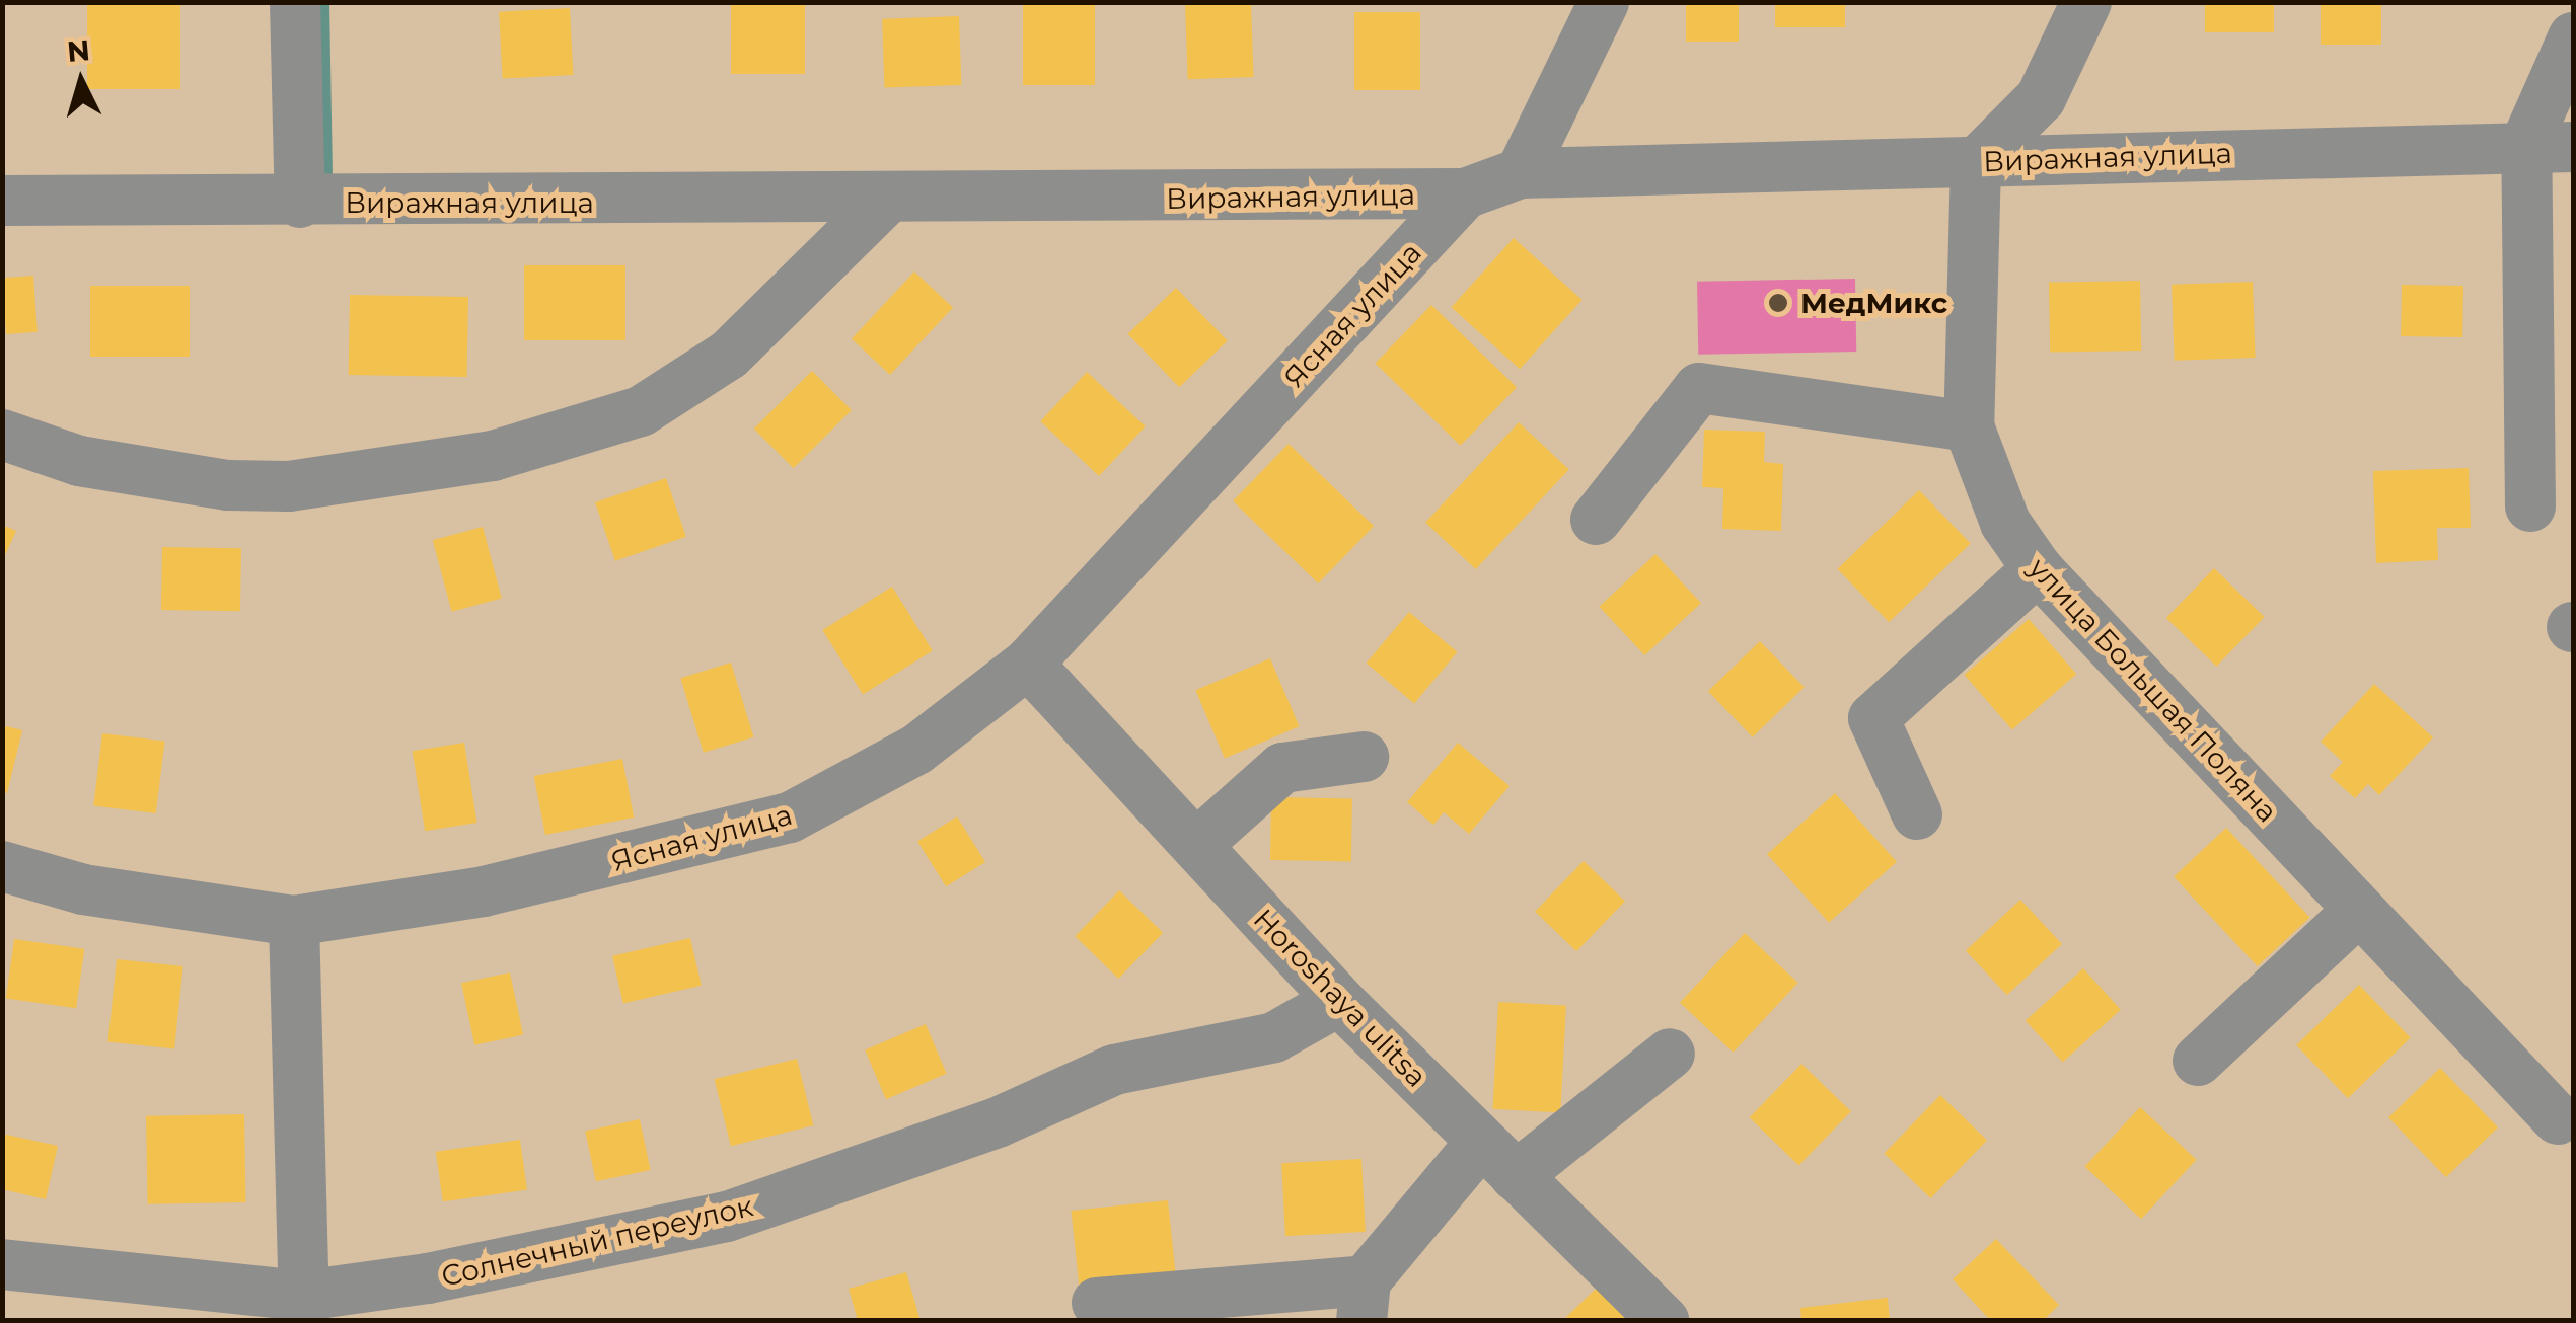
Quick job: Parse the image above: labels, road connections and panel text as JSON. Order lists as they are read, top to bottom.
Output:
{
  "streets": {
    "street": [
      "Виражная улица",
      "Ясная улица",
      "улица Большая Поляна",
      "Horoshaya ulitsa",
      "Солнечный переулок"
    ]
  },
  "crossings": [
    ["Виражная улица", "Ясная улица"],
    ["Виражная улица", "улица Большая Поляна"],
    ["Ясная улица", "Horoshaya ulitsa"],
    ["Horoshaya ulitsa", "Солнечный переулок"]
  ],
  "places": ["МедМикс"],
  "north": "top"
}
